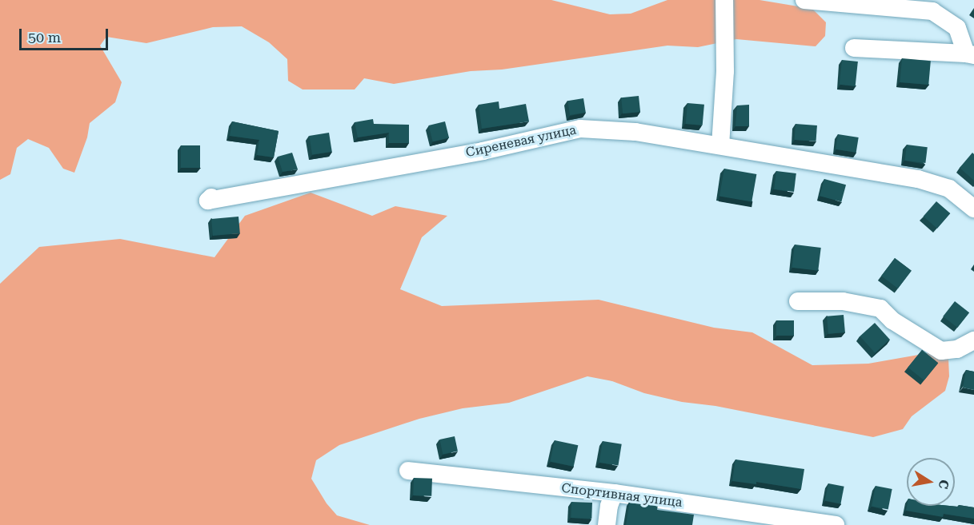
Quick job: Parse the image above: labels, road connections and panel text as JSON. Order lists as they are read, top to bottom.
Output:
{
  "streets": {
    "street": ["Сиреневая улица", "Спортивная улица"]
  },
  "scale_bar": "50 m",
  "north": "right"
}
